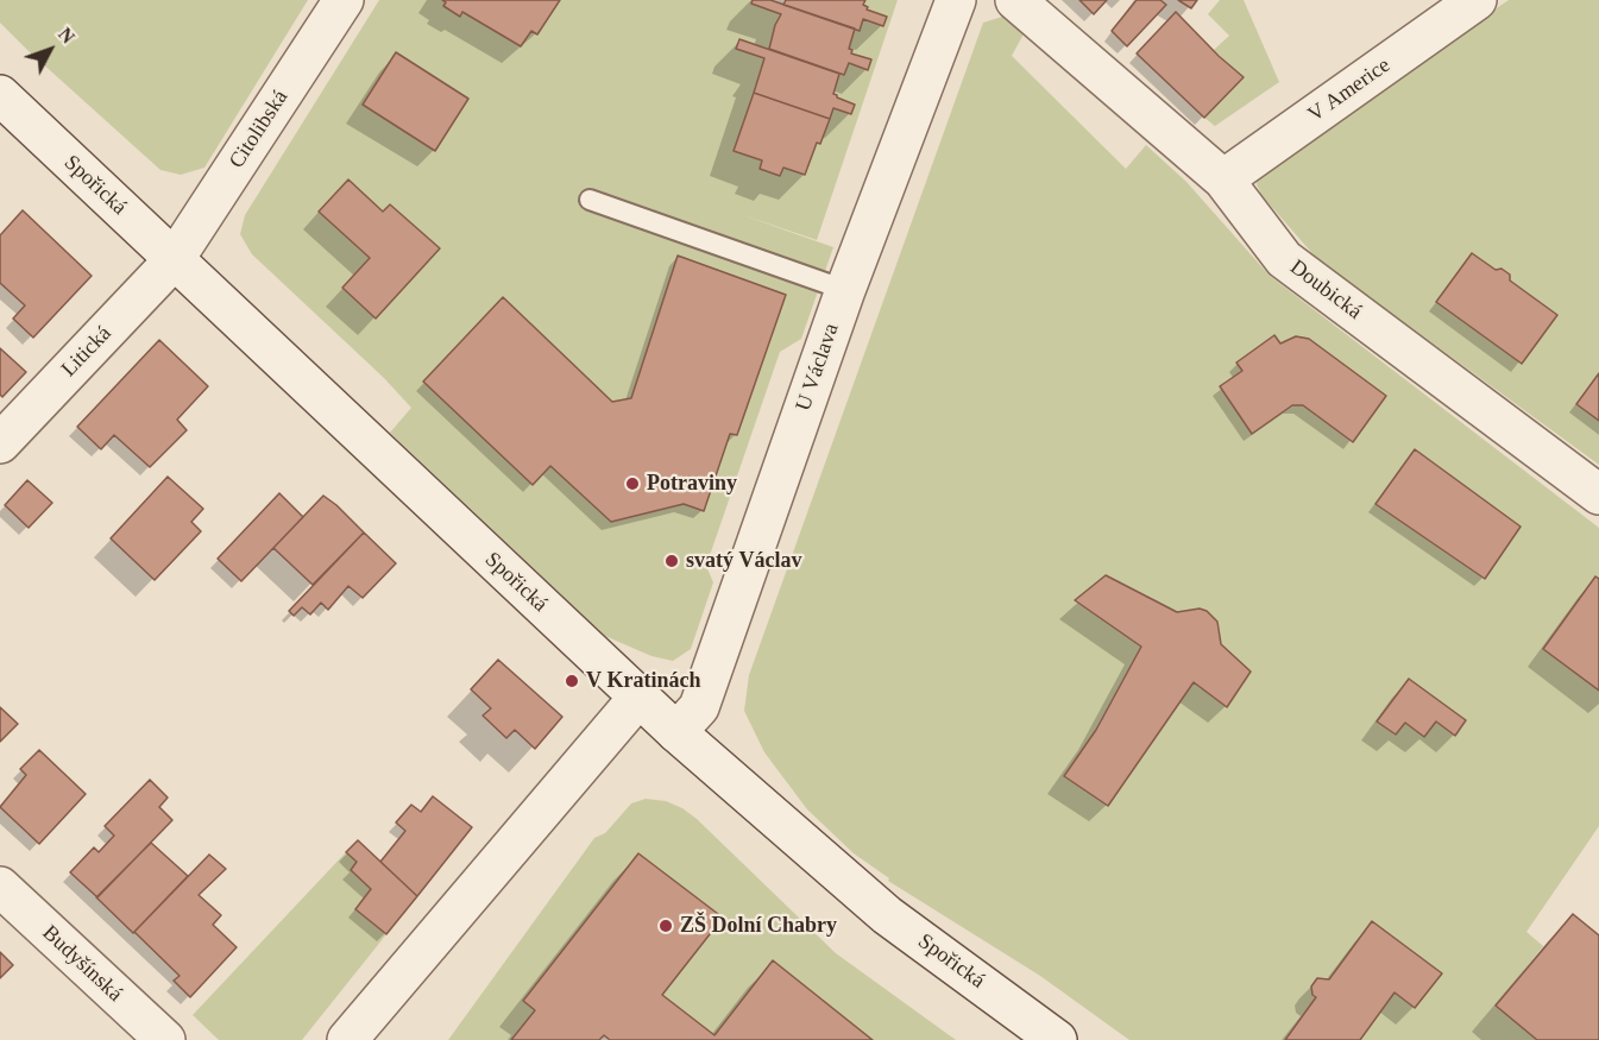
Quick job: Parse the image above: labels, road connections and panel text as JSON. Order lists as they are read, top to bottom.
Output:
{
  "streets": {
    "street": [
      "V Americe",
      "Citolibská",
      "Spořická",
      "Doubická",
      "Litická",
      "U Václava",
      "Budyšínská"
    ]
  },
  "crossings": [
    ["V Americe", "Doubická"],
    ["Citolibská", "Spořická"],
    ["Citolibská", "Litická"],
    ["Spořická", "Litická"],
    ["Spořická", "U Václava"]
  ],
  "places": [
    "Potraviny",
    "svatý Václav",
    "V Kratinách",
    "ZŠ Dolní Chabry"
  ],
  "north": "top right"
}
